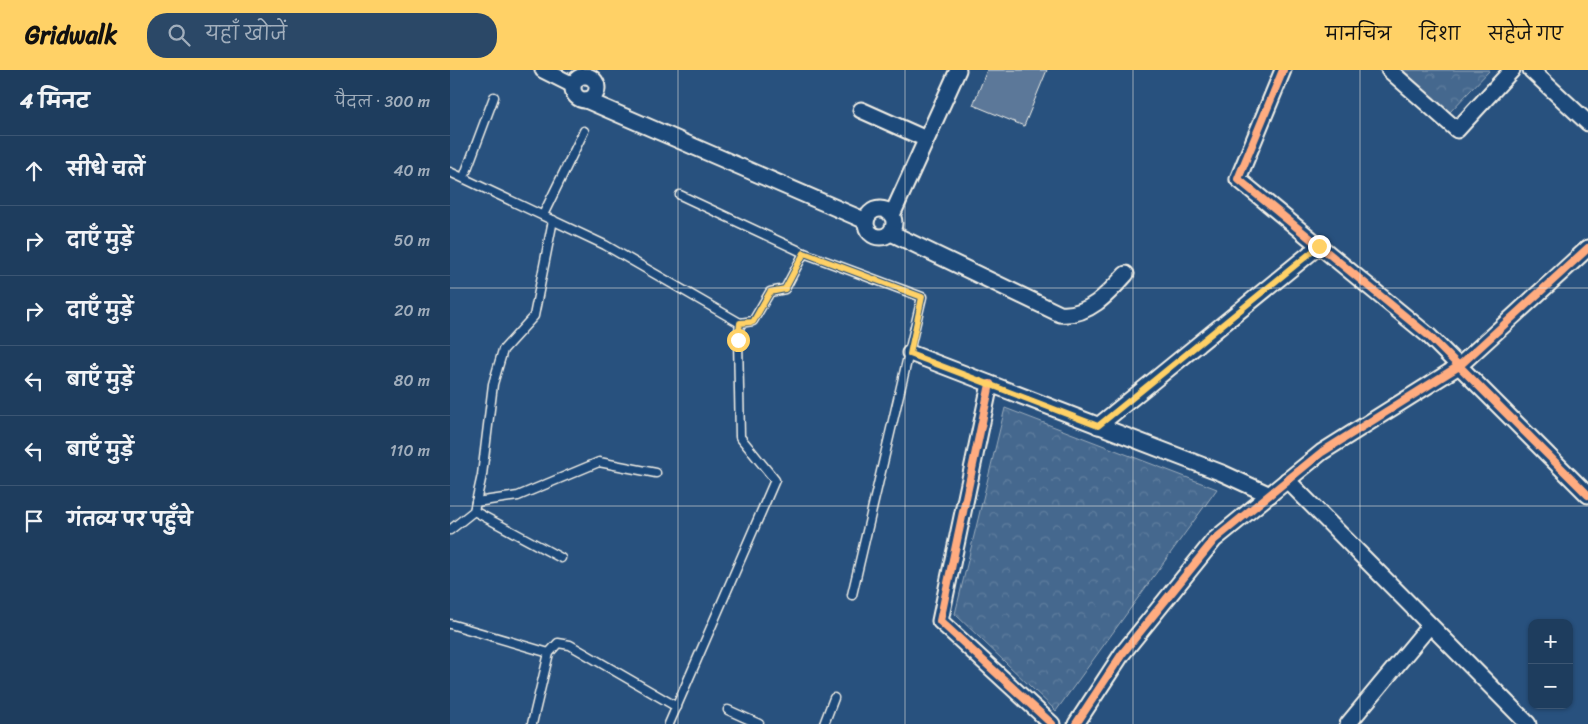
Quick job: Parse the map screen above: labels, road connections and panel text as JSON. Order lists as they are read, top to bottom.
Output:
{
  "page": {
    "header": "Gridwalk",
    "search": "यहाँ खोजें",
    "nav": ["मानचित्र", "दिशा", "सहेजे गए"],
    "heading": ["4 मिनट", "पैदल · 300 m"],
    "list": [
      ["सीधे चलें", "40 m"],
      ["दाएँ मुड़ें", "50 m"],
      ["दाएँ मुड़ें", "20 m"],
      ["बाएँ मुड़ें", "80 m"],
      ["बाएँ मुड़ें", "110 m"],
      "गंतव्य पर पहुँचे"
    ],
    "map_buttons": ["+", "−"]
  }
}
